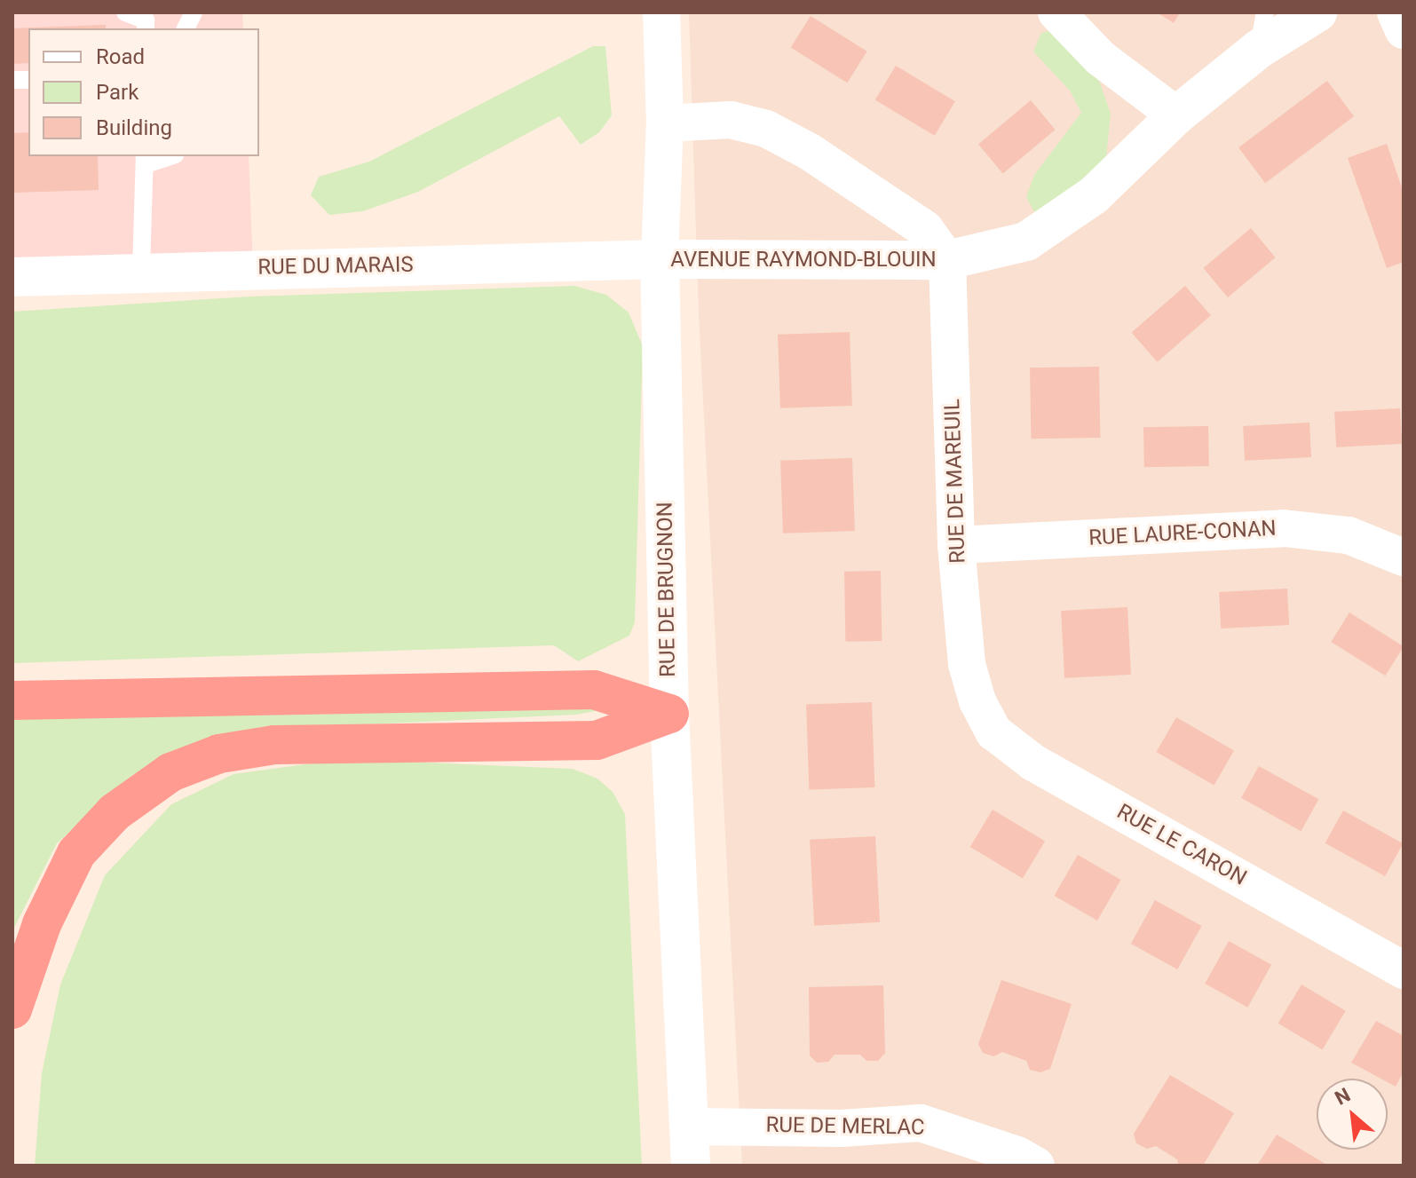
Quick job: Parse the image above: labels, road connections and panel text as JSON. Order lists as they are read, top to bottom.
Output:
{
  "streets": {
    "street": [
      "AVENUE RAYMOND-BLOUIN",
      "RUE DU MARAIS",
      "RUE DE MAREUIL",
      "RUE LAURE-CONAN",
      "RUE DE BRUGNON",
      "RUE LE CARON",
      "RUE DE MERLAC"
    ]
  },
  "crossings": [
    ["AVENUE RAYMOND-BLOUIN", "RUE DU MARAIS"],
    ["AVENUE RAYMOND-BLOUIN", "RUE DE MAREUIL"],
    ["AVENUE RAYMOND-BLOUIN", "RUE DE BRUGNON"],
    ["RUE DU MARAIS", "RUE DE BRUGNON"],
    ["RUE DE MAREUIL", "RUE LAURE-CONAN"],
    ["RUE DE MAREUIL", "RUE LE CARON"],
    ["RUE DE BRUGNON", "RUE DE MERLAC"]
  ],
  "legend": ["Road", "Park", "Building"],
  "north": "top left"
}
